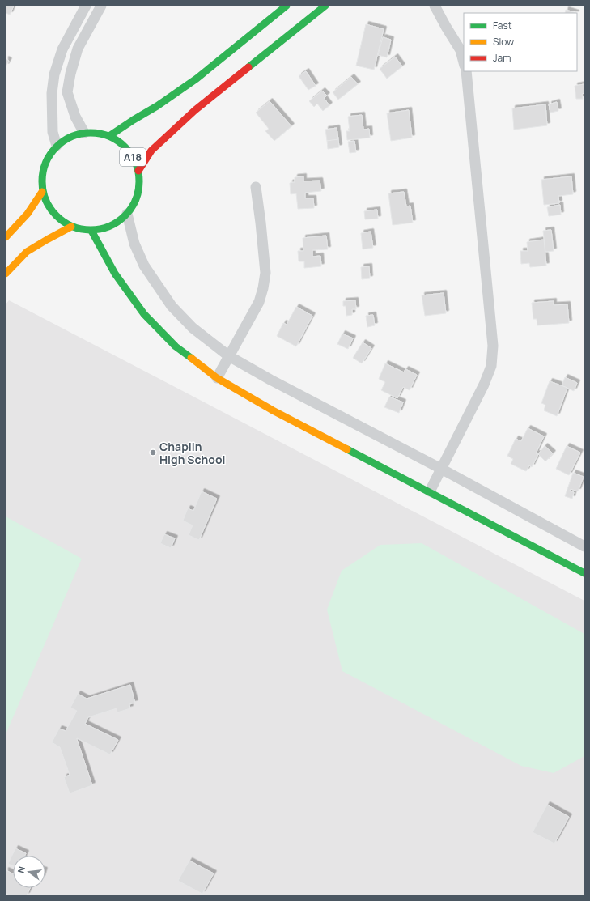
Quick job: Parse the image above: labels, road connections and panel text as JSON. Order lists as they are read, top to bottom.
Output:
{
  "streets": {
    "main road": ["A18"]
  },
  "places": ["Chaplin High School"],
  "legend": ["Fast", "Slow", "Jam"],
  "north": "left"
}
